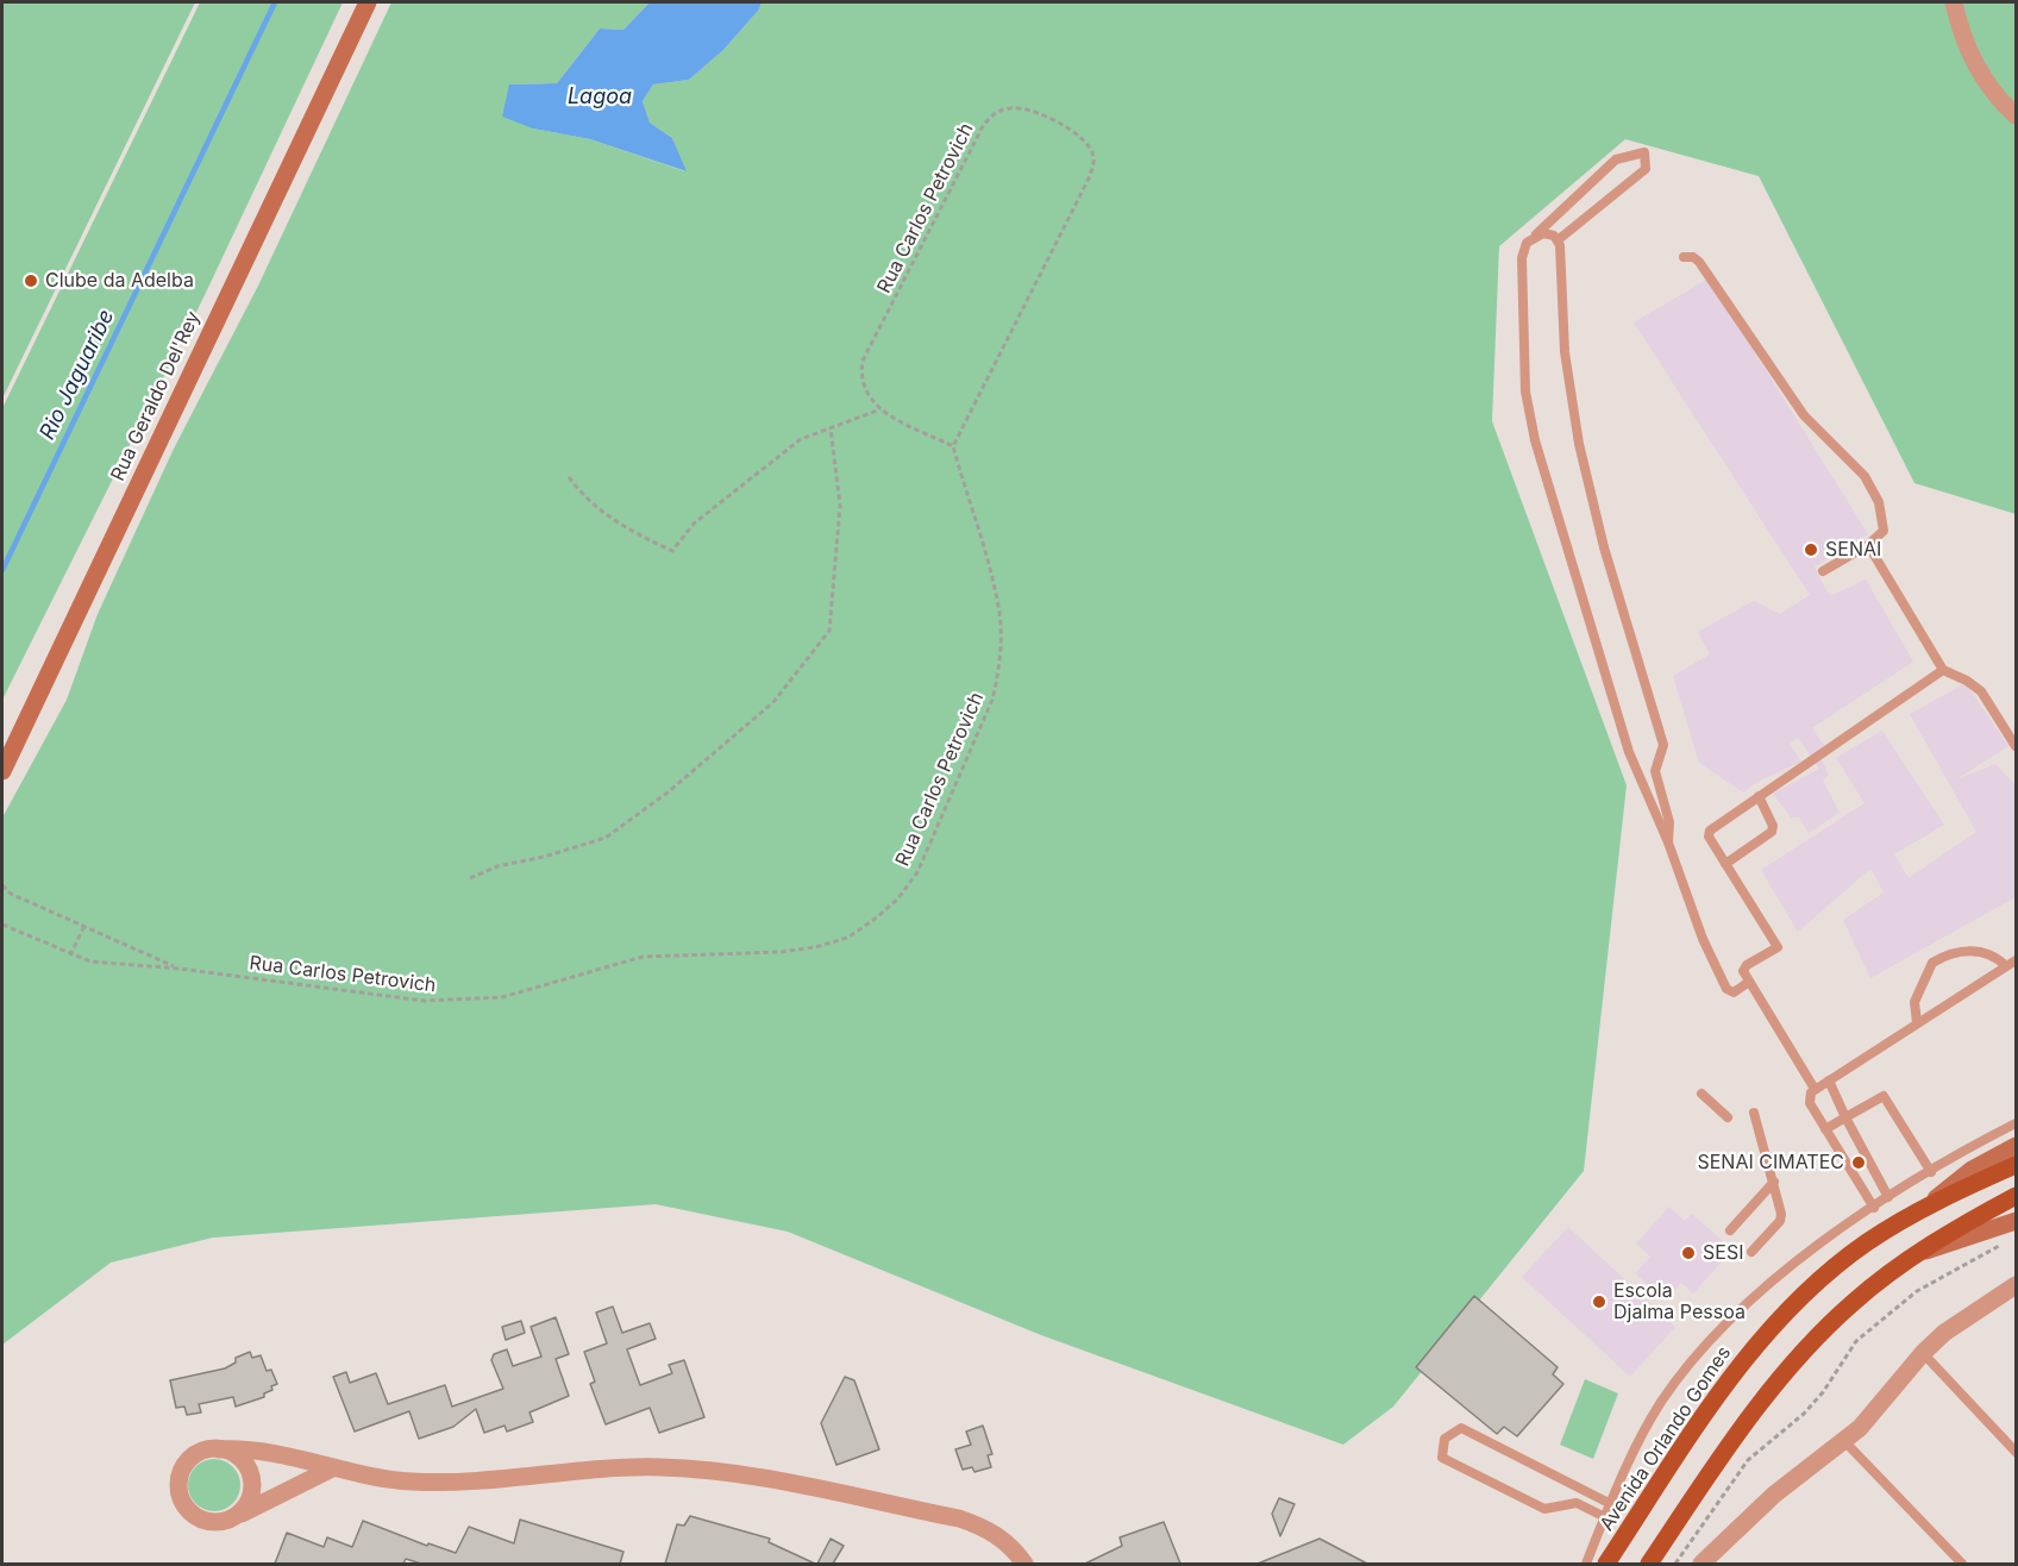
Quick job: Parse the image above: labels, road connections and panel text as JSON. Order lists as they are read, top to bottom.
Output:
{
  "streets": {
    "main road": ["Rua Geraldo Del'Rey", "Avenida Orlando Gomes"],
    "path": ["Rua Carlos Petrovich"]
  },
  "water": ["Lagoa", "Rio Jaguaribe"],
  "places": [
    "Clube da Adelba",
    "SENAI",
    "SENAI CIMATEC",
    "SESI",
    "Escola Djalma Pessoa"
  ]
}
